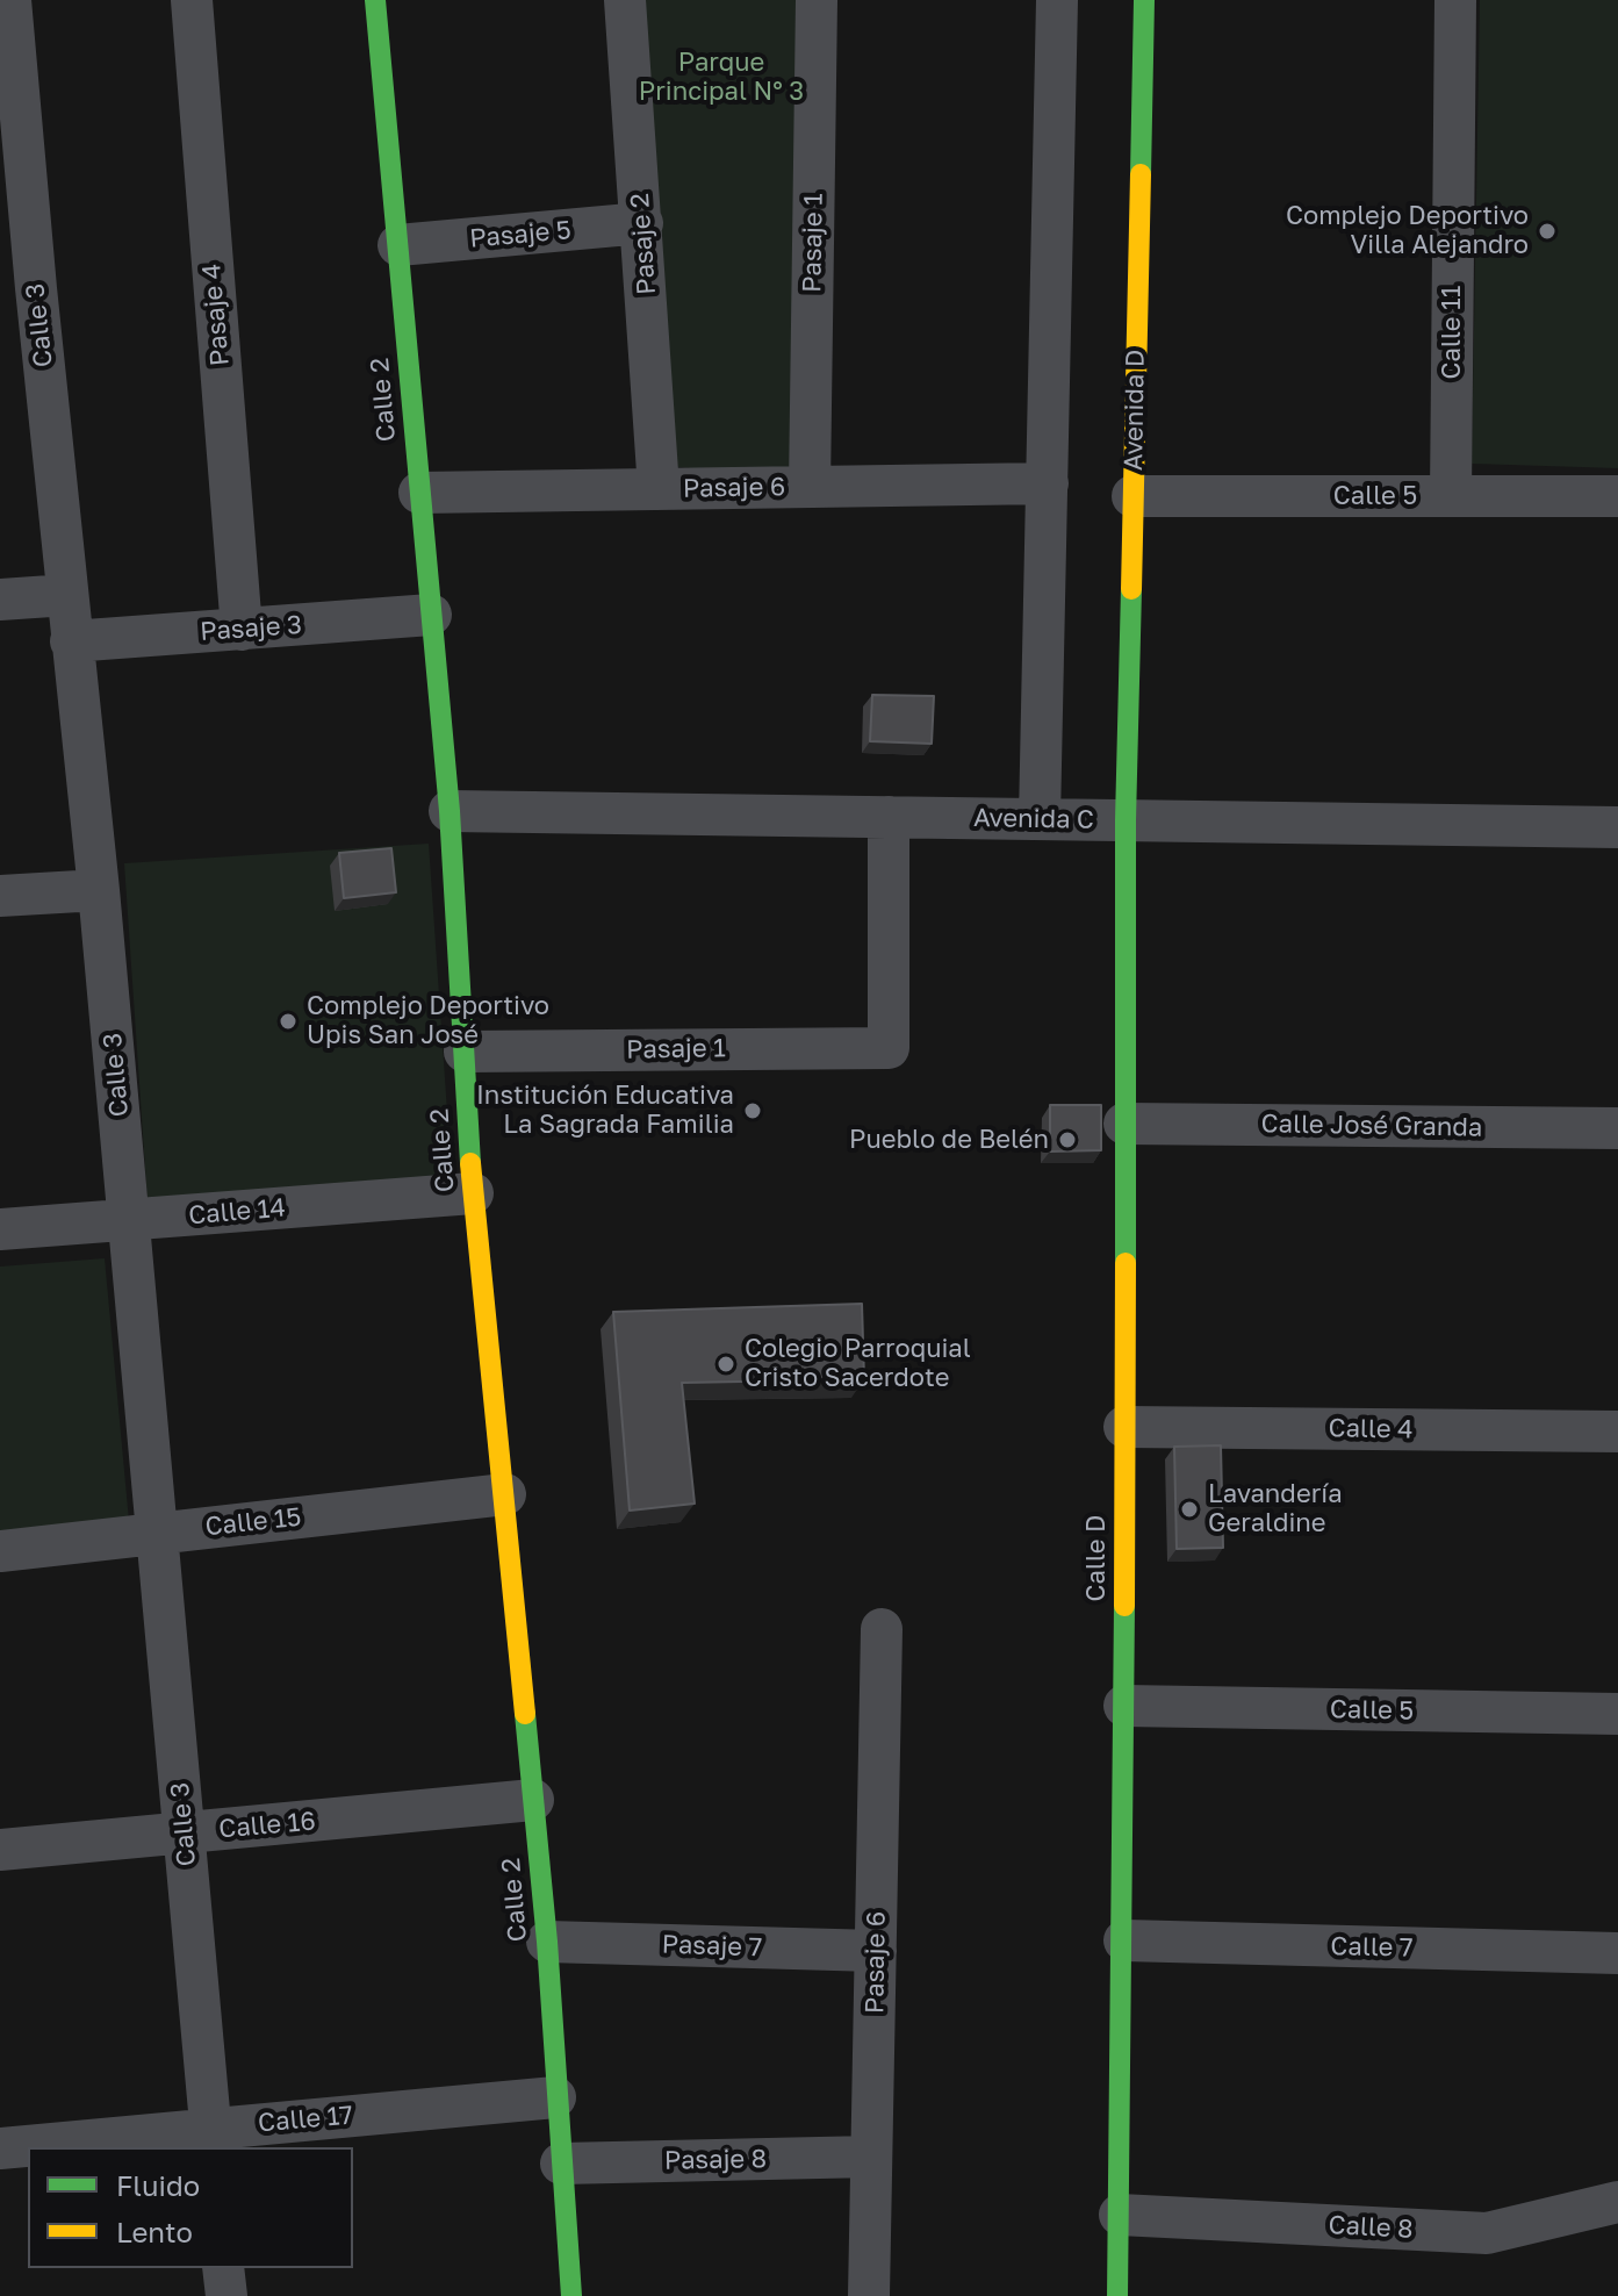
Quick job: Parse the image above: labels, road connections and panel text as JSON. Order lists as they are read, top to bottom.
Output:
{
  "streets": {
    "street": [
      "Pasaje 5",
      "Pasaje 1",
      "Pasaje 2",
      "Pasaje 4",
      "Calle 3",
      "Calle 11",
      "Calle 2",
      "Avenida D",
      "Pasaje 6",
      "Calle 5",
      "Pasaje 3",
      "Avenida C",
      "Calle José Granda",
      "Calle 14",
      "Calle 4",
      "Calle 15",
      "Calle D",
      "Calle 16",
      "Pasaje 7",
      "Calle 7",
      "Calle 17",
      "Pasaje 8",
      "Calle 8"
    ]
  },
  "crossings": [
    ["Pasaje 5", "Pasaje 2"],
    ["Pasaje 5", "Calle 2"],
    ["Pasaje 1", "Calle 2"],
    ["Pasaje 1", "Pasaje 6"],
    ["Pasaje 1", "Avenida C"],
    ["Pasaje 2", "Pasaje 6"],
    ["Pasaje 4", "Pasaje 3"],
    ["Calle 3", "Pasaje 3"],
    ["Calle 3", "Calle 14"],
    ["Calle 3", "Calle 15"],
    ["Calle 3", "Calle 16"],
    ["Calle 3", "Calle 17"],
    ["Calle 11", "Calle 5"],
    ["Calle 2", "Pasaje 6"],
    ["Calle 2", "Pasaje 3"],
    ["Calle 2", "Avenida C"],
    ["Calle 2", "Calle 14"],
    ["Calle 2", "Calle 15"],
    ["Calle 2", "Calle 16"],
    ["Calle 2", "Pasaje 7"],
    ["Calle 2", "Calle 17"],
    ["Calle 2", "Pasaje 8"],
    ["Avenida D", "Calle 5"],
    ["Avenida D", "Avenida C"],
    ["Avenida D", "Calle D"],
    ["Pasaje 6", "Pasaje 7"],
    ["Pasaje 6", "Pasaje 8"],
    ["Calle 5", "Calle D"],
    ["Avenida C", "Calle D"],
    ["Calle José Granda", "Calle D"],
    ["Calle 4", "Calle D"],
    ["Calle D", "Calle 7"],
    ["Calle D", "Calle 8"]
  ],
  "parks": ["Parque Principal N° 3"],
  "places": [
    "Complejo Deportivo Villa Alejandro",
    "Complejo Deportivo Upis San José",
    "Institución Educativa La Sagrada Familia",
    "Pueblo de Belén",
    "Colegio Parroquial Cristo Sacerdote",
    "Lavandería Geraldine"
  ],
  "legend": ["Fluido", "Lento"]
}
